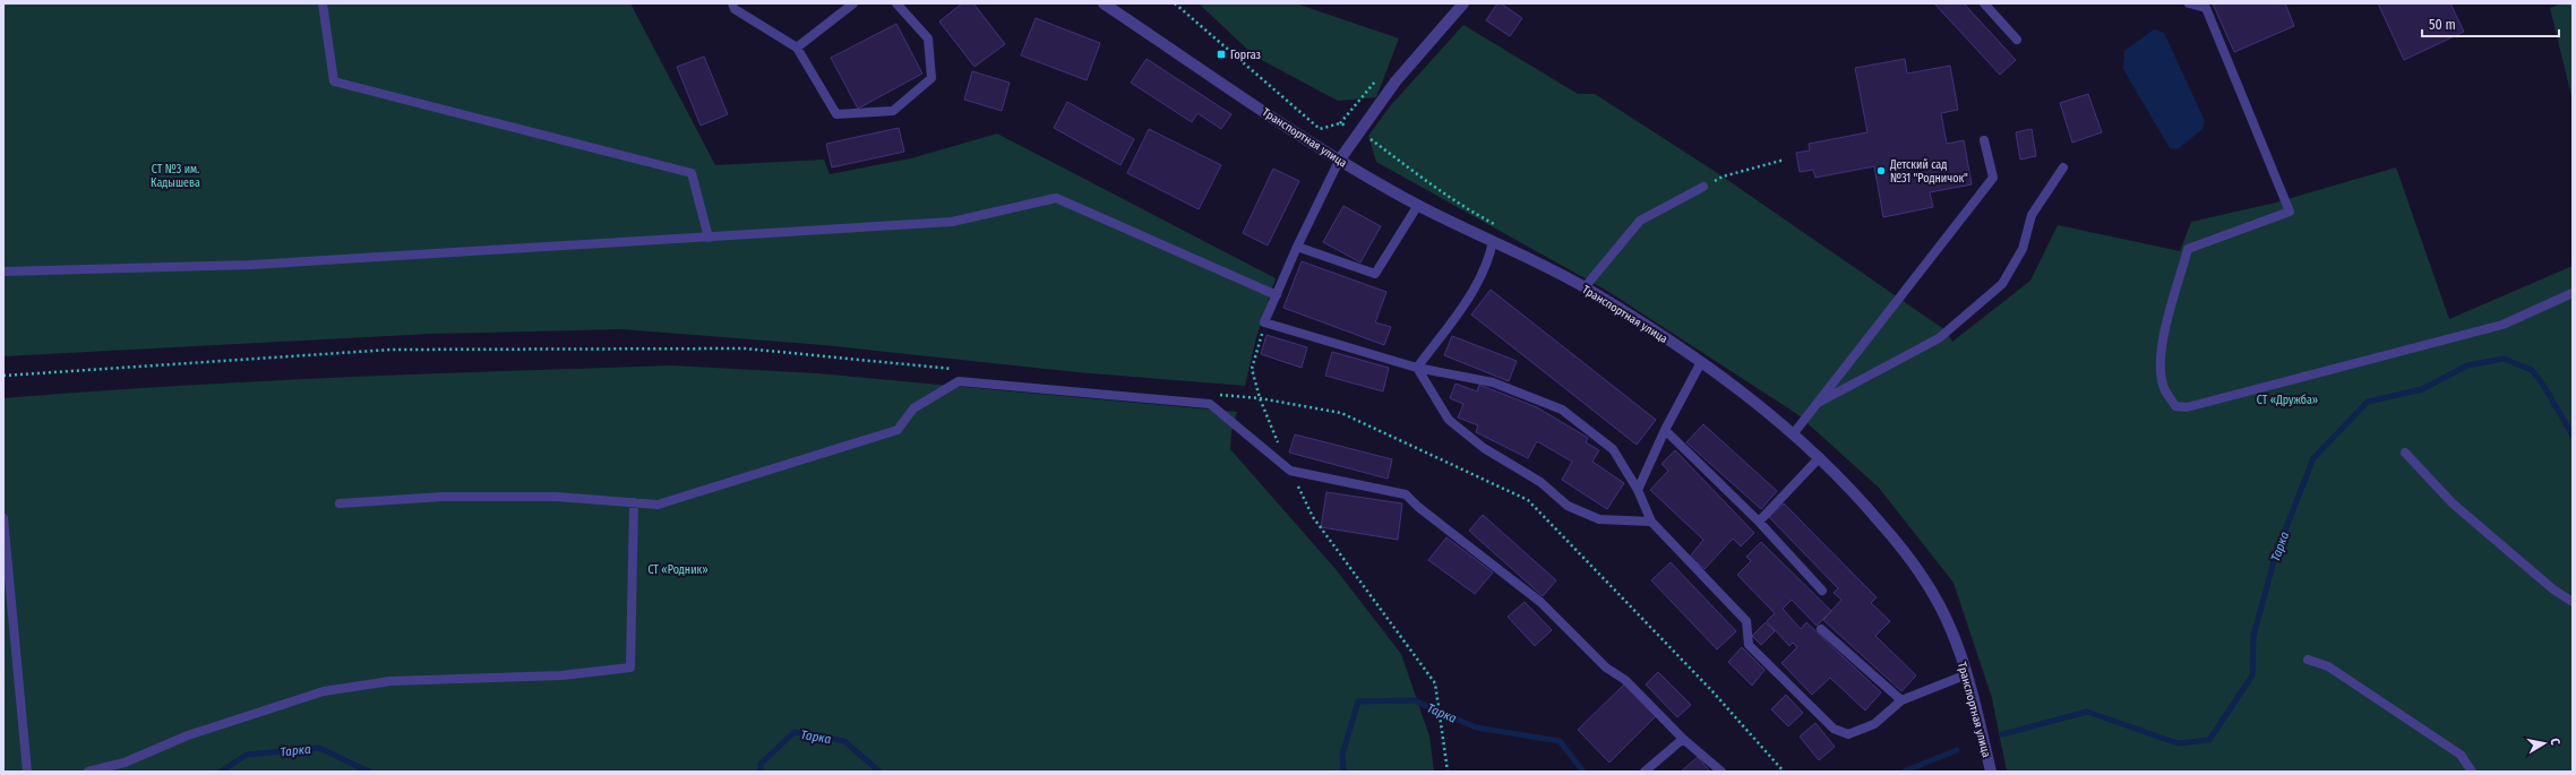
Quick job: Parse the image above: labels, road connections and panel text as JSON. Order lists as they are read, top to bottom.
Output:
{
  "streets": {
    "street": ["Транспортная улица"]
  },
  "water": ["Тарка"],
  "parks": ["СТ №3 им. Кадышева", "СТ «Дружба»", "СТ «Родник»"],
  "places": {
    "transit": ["Горгаз"],
    "other": ["Детский сад №31 \"Родничок\""]
  },
  "scale_bar": "50 m",
  "north": "right"
}
